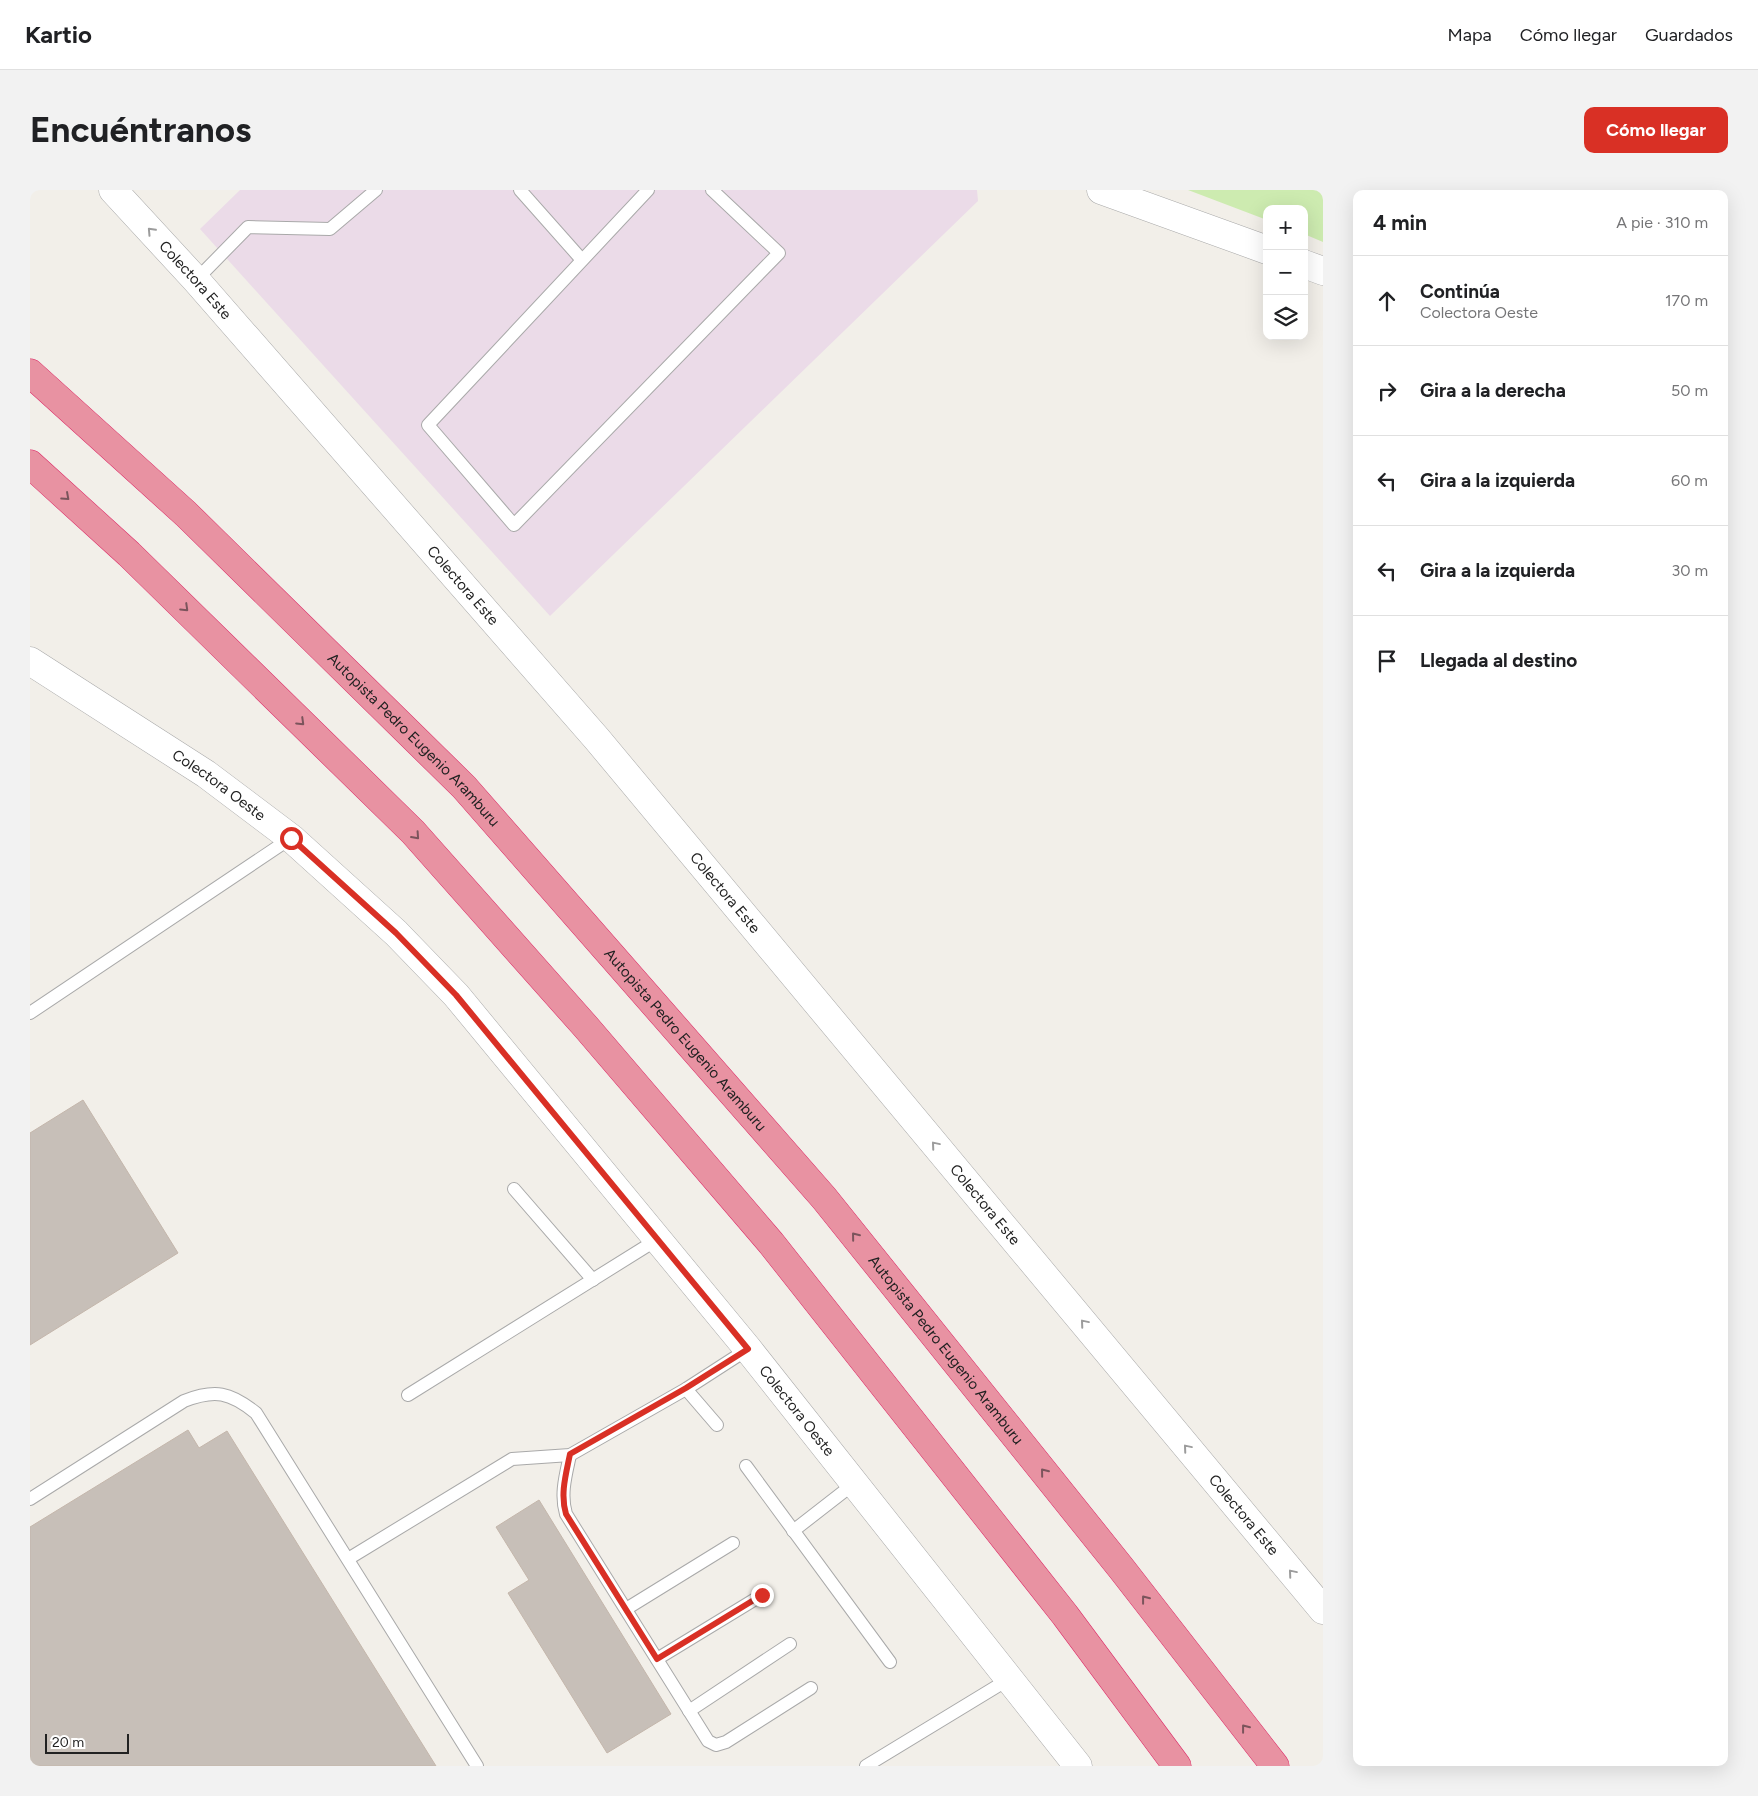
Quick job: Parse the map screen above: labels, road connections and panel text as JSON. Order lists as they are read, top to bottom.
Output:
{
  "streets": {
    "highway": ["Autopista Pedro Eugenio Aramburu"],
    "street": ["Colectora Este", "Colectora Oeste"]
  },
  "one_way": ["Colectora Este"],
  "scale_bar": "20 m",
  "page": {
    "header": "Kartio",
    "nav": ["Mapa", "Cómo llegar", "Guardados"],
    "buttons": "Cómo llegar",
    "title": "Encuéntranos",
    "heading": ["4 min", "A pie · 310 m"],
    "map_buttons": ["+", "−"],
    "list": [
      ["Continúa", "Colectora Oeste", "170 m"],
      ["Gira a la derecha", "50 m"],
      ["Gira a la izquierda", "60 m"],
      ["Gira a la izquierda", "30 m"],
      "Llegada al destino"
    ],
    "scale": "20 m"
  }
}
